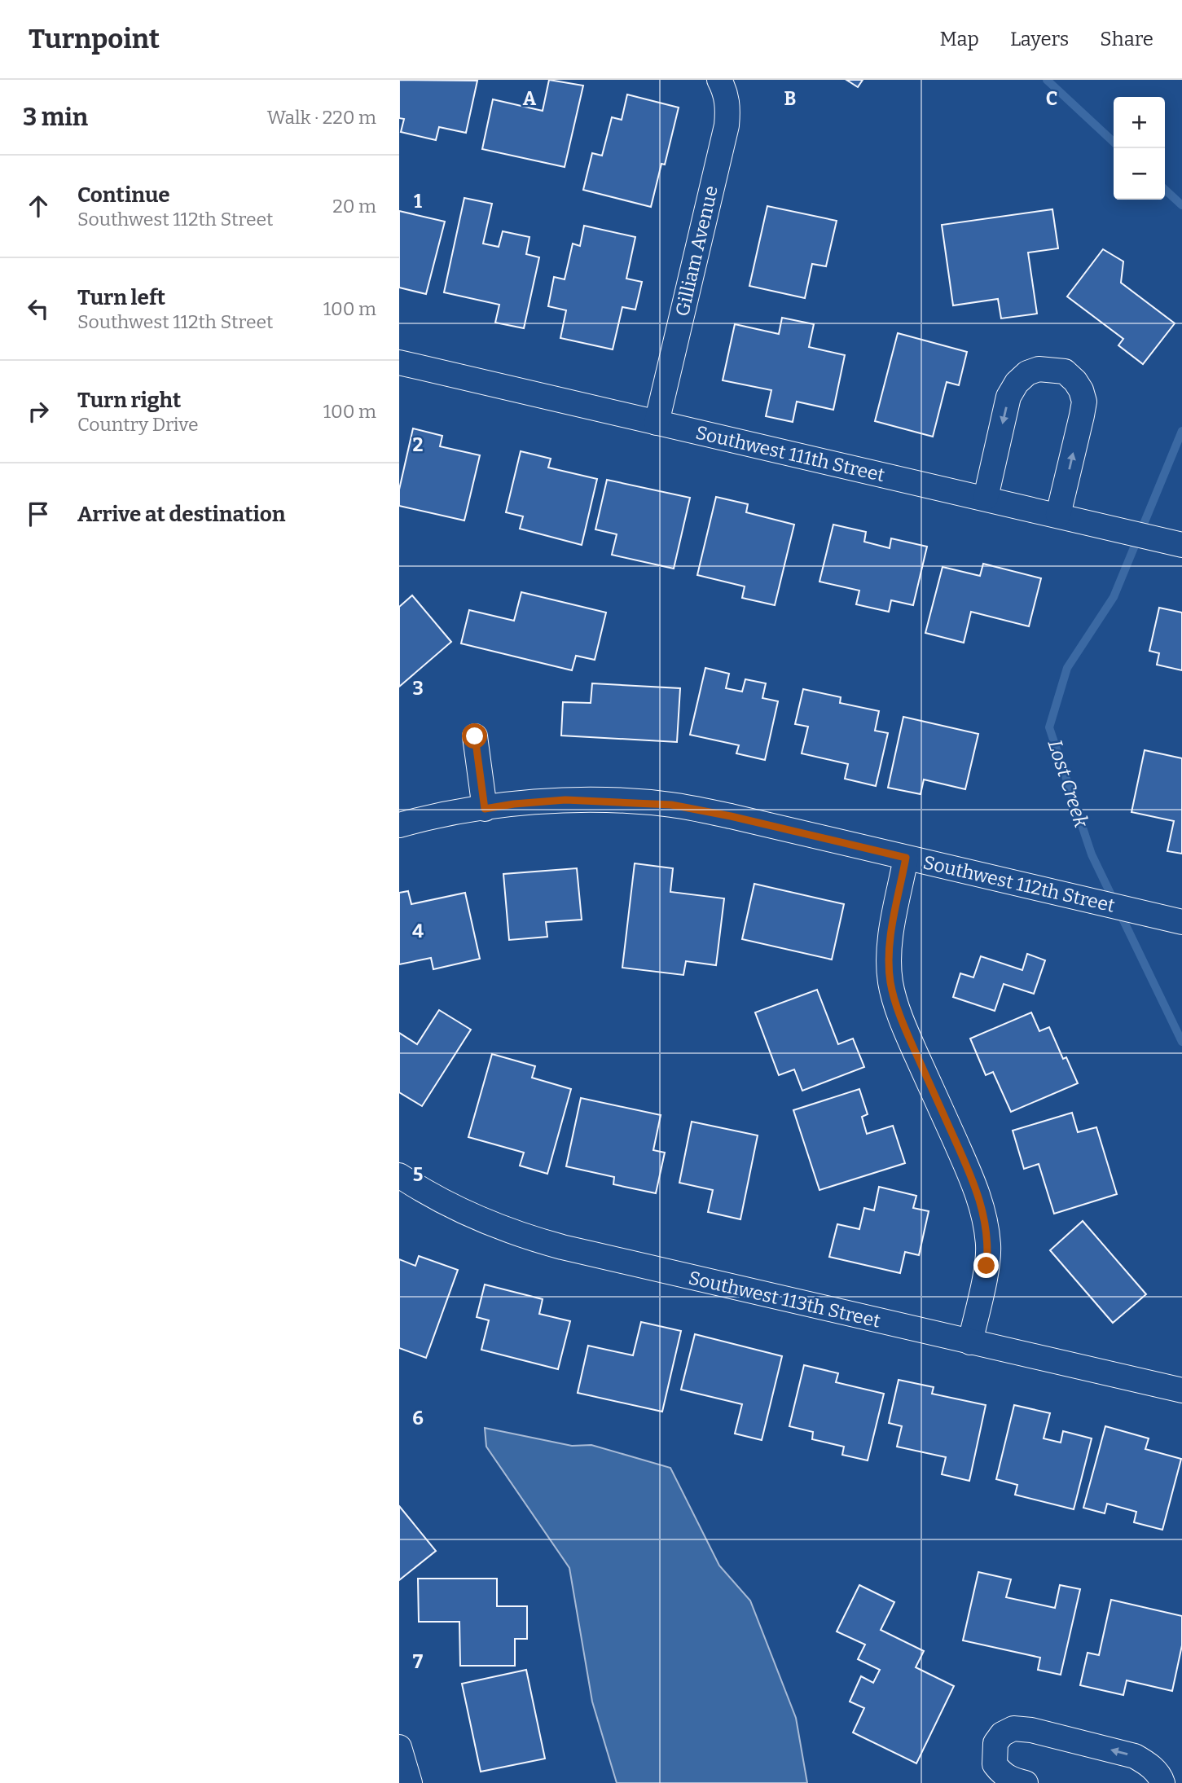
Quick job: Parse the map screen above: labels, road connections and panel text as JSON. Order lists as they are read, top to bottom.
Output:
{
  "streets": {
    "street": [
      "Gilliam Avenue",
      "Southwest 111th Street",
      "Southwest 112th Street",
      "Southwest 113th Street"
    ]
  },
  "crossings": [
    ["Gilliam Avenue", "Southwest 111th Street"]
  ],
  "water": ["Lost Creek"],
  "page": {
    "header": "Turnpoint",
    "nav": ["Map", "Layers", "Share"],
    "heading": ["3 min", "Walk · 220 m"],
    "map_buttons": ["+", "−"],
    "list": [
      ["Continue", "Southwest 112th Street", "20 m"],
      ["Turn left", "Southwest 112th Street", "100 m"],
      ["Turn right", "Country Drive", "100 m"],
      "Arrive at destination"
    ]
  },
  "grid": {
    "columns": ["A", "B", "C"],
    "rows": [
      "1",
      "2",
      "3",
      "4",
      "5",
      "6",
      "7"
    ]
  }
}
